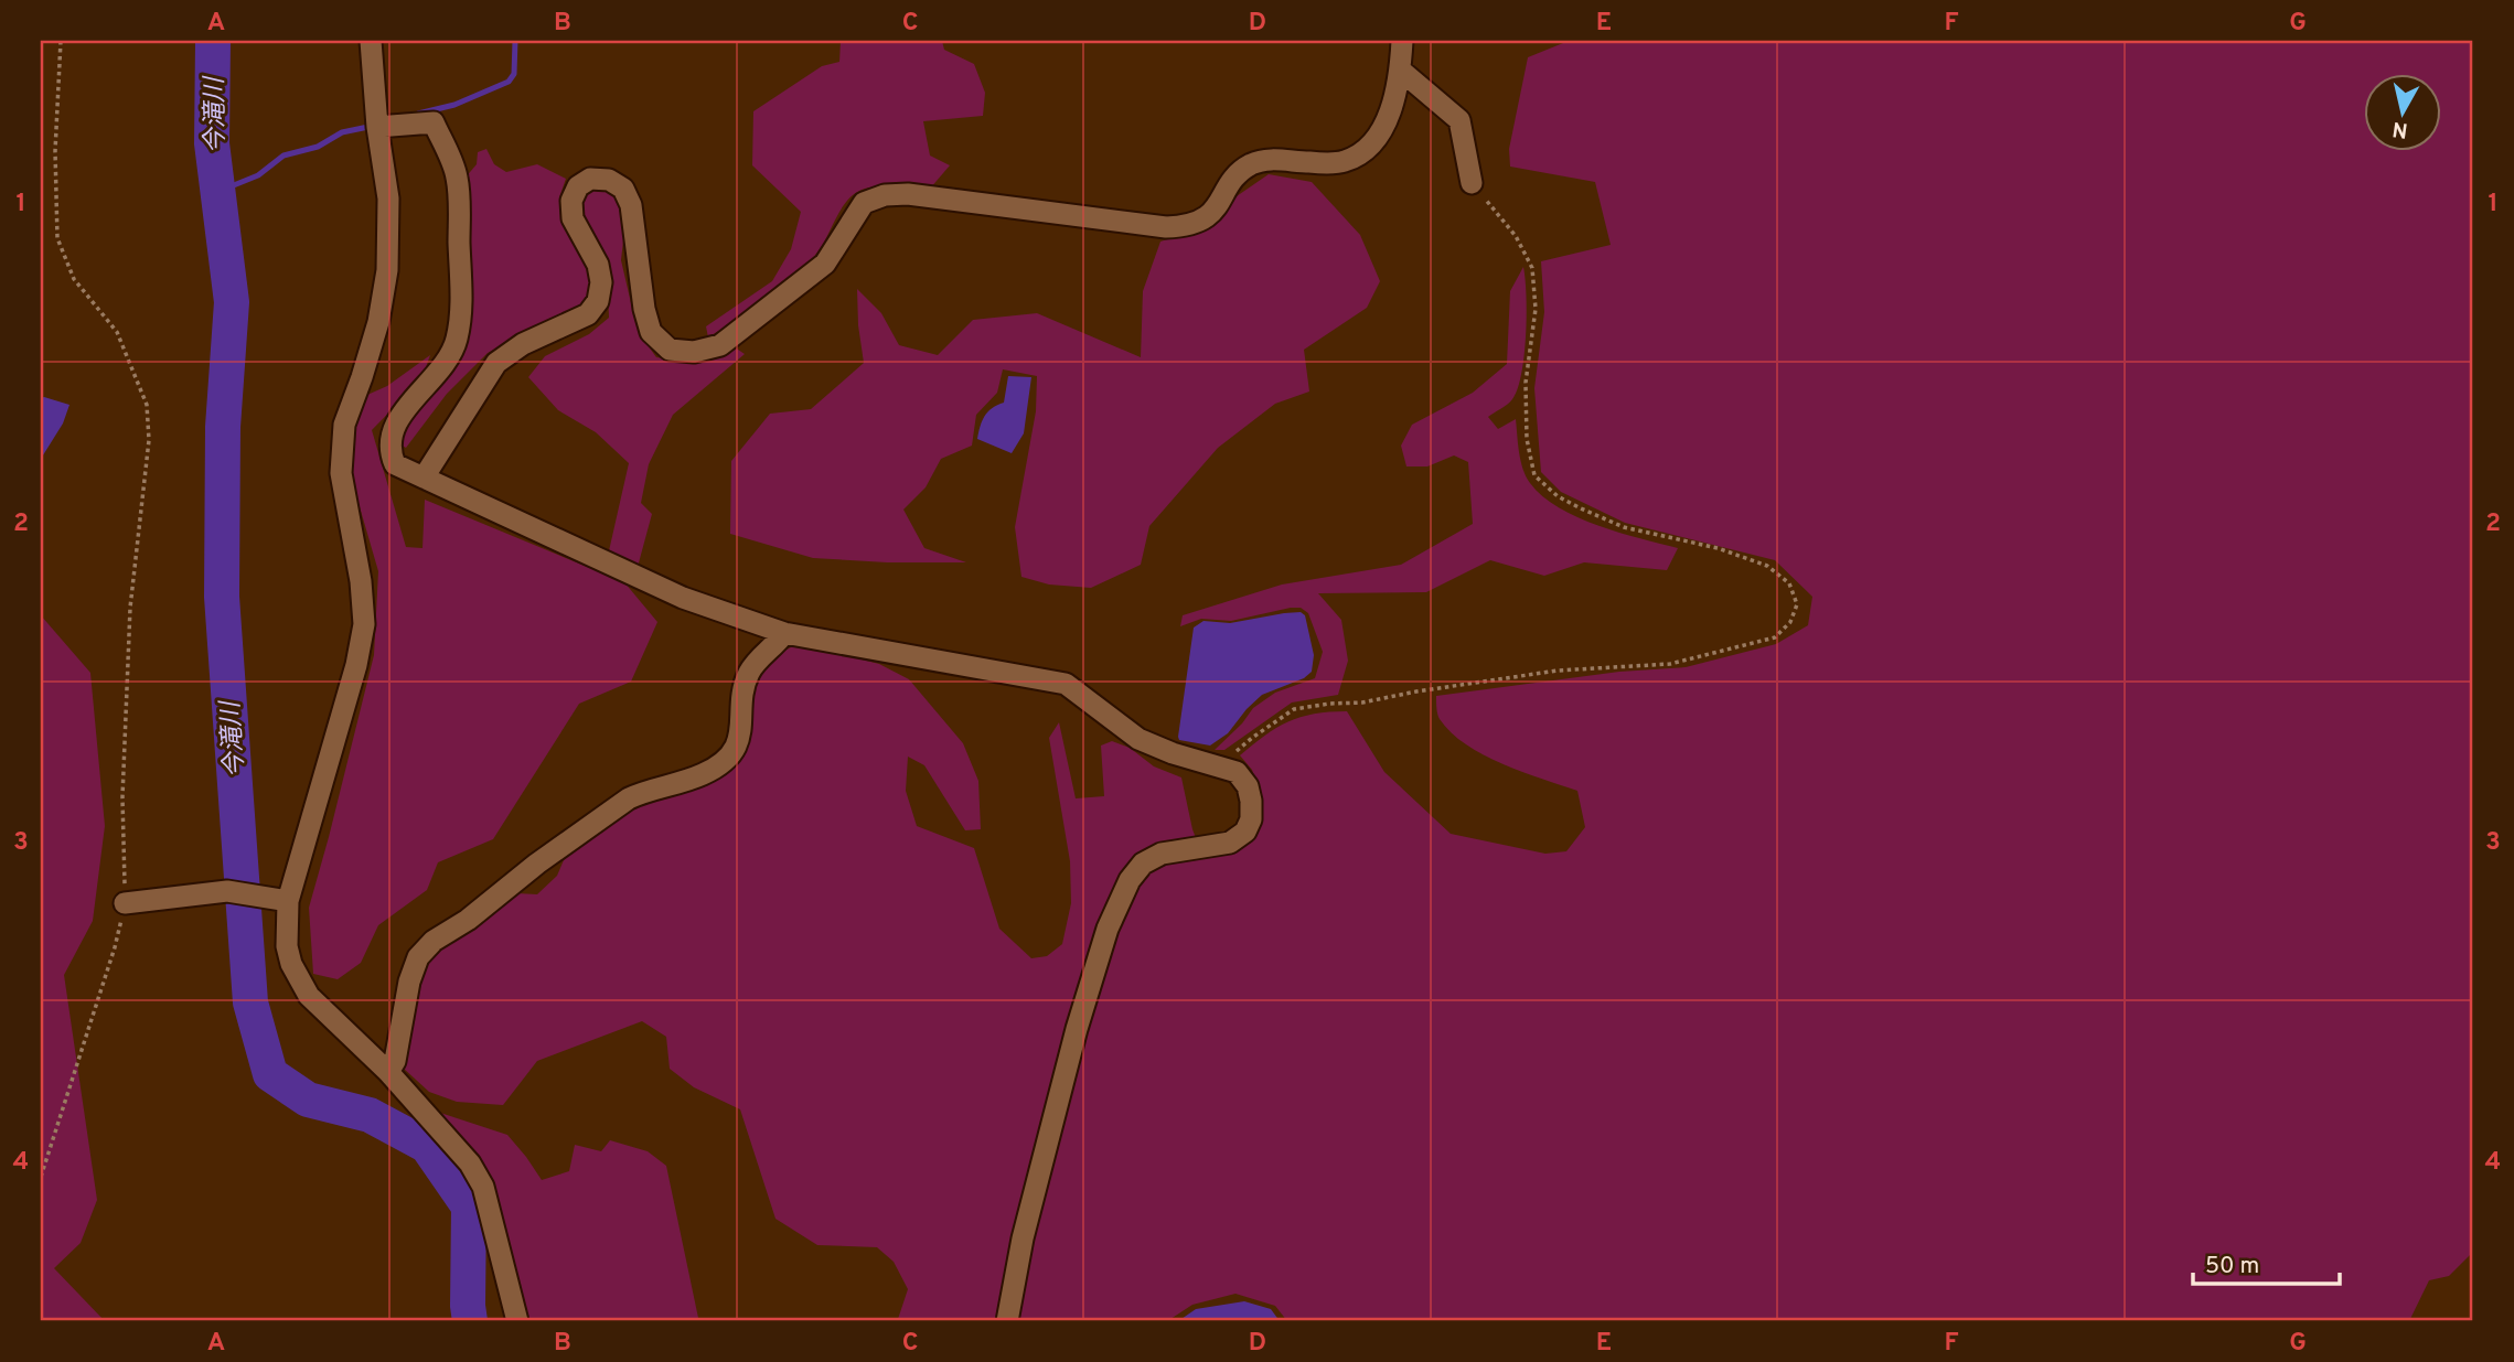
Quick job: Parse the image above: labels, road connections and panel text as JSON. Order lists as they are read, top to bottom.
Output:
{
  "water": ["今滝川"],
  "scale_bar": "50 m",
  "north": "bottom",
  "grid": {
    "columns": [
      "A",
      "B",
      "C",
      "D",
      "E",
      "F",
      "G"
    ],
    "rows": [
      "1",
      "2",
      "3",
      "4"
    ]
  }
}
